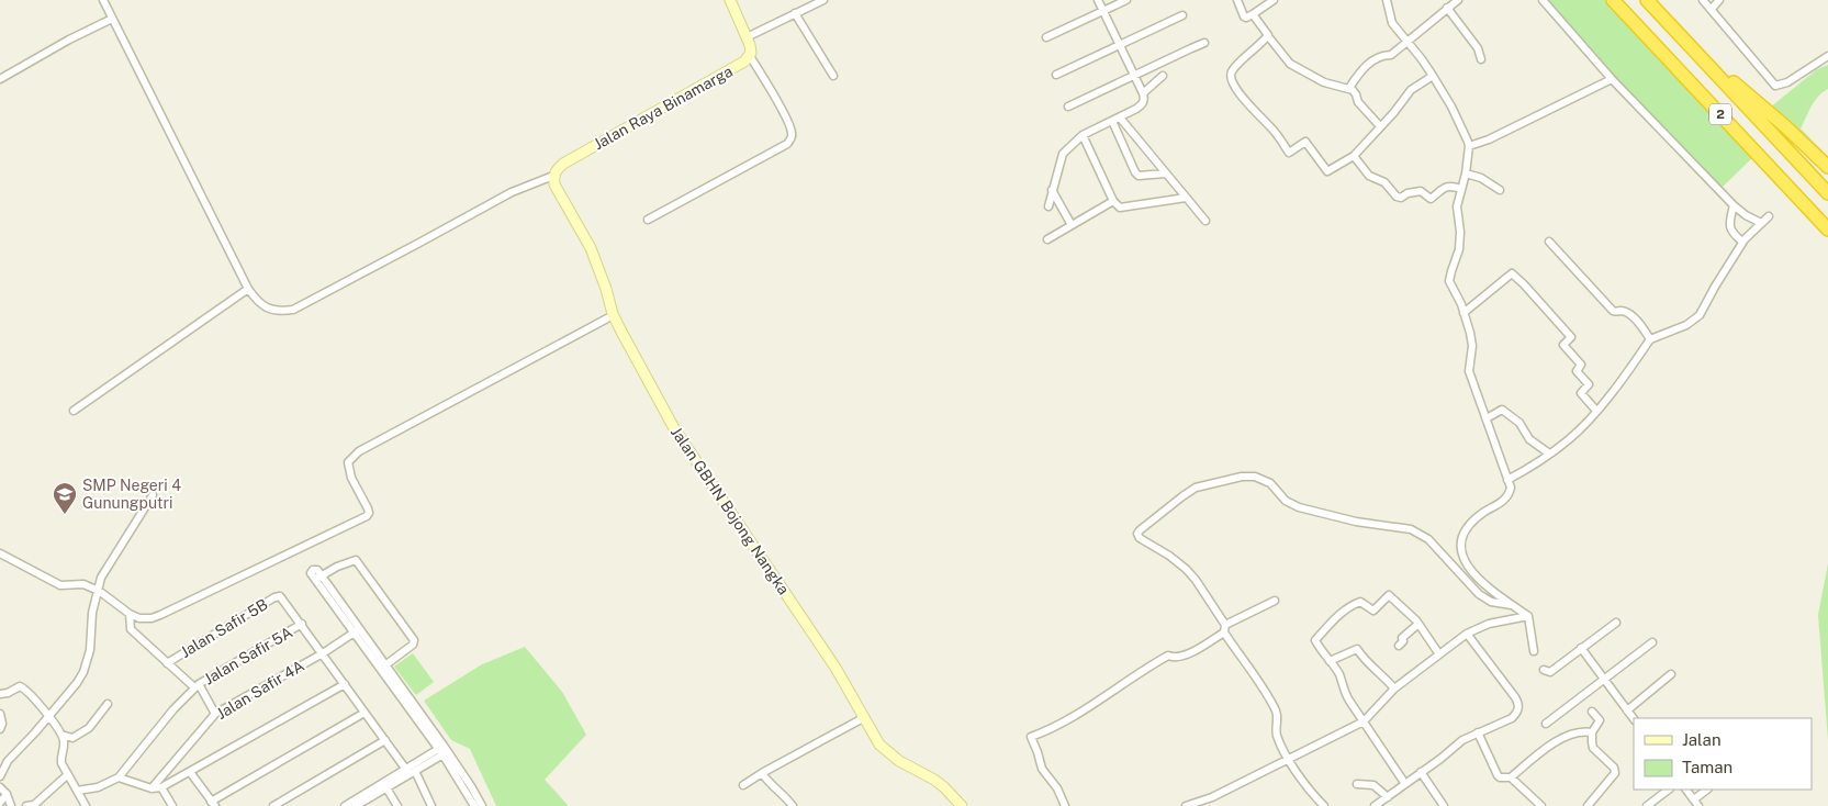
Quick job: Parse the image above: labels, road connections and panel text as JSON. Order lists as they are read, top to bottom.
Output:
{
  "streets": {
    "highway": ["2"],
    "street": [
      "Jalan Raya Binamarga",
      "Jalan GBHN Bojong Nangka",
      "Jalan Safir 5B",
      "Jalan Safir 5A",
      "Jalan Safir 4A"
    ]
  },
  "crossings": [
    ["Jalan Raya Binamarga", "Jalan GBHN Bojong Nangka"],
    ["Jalan Safir 5B", "Jalan Safir 5A"]
  ],
  "places": {
    "school or university": ["SMP Negeri 4 Gunungputri"]
  },
  "legend": ["Jalan", "Taman"]
}
